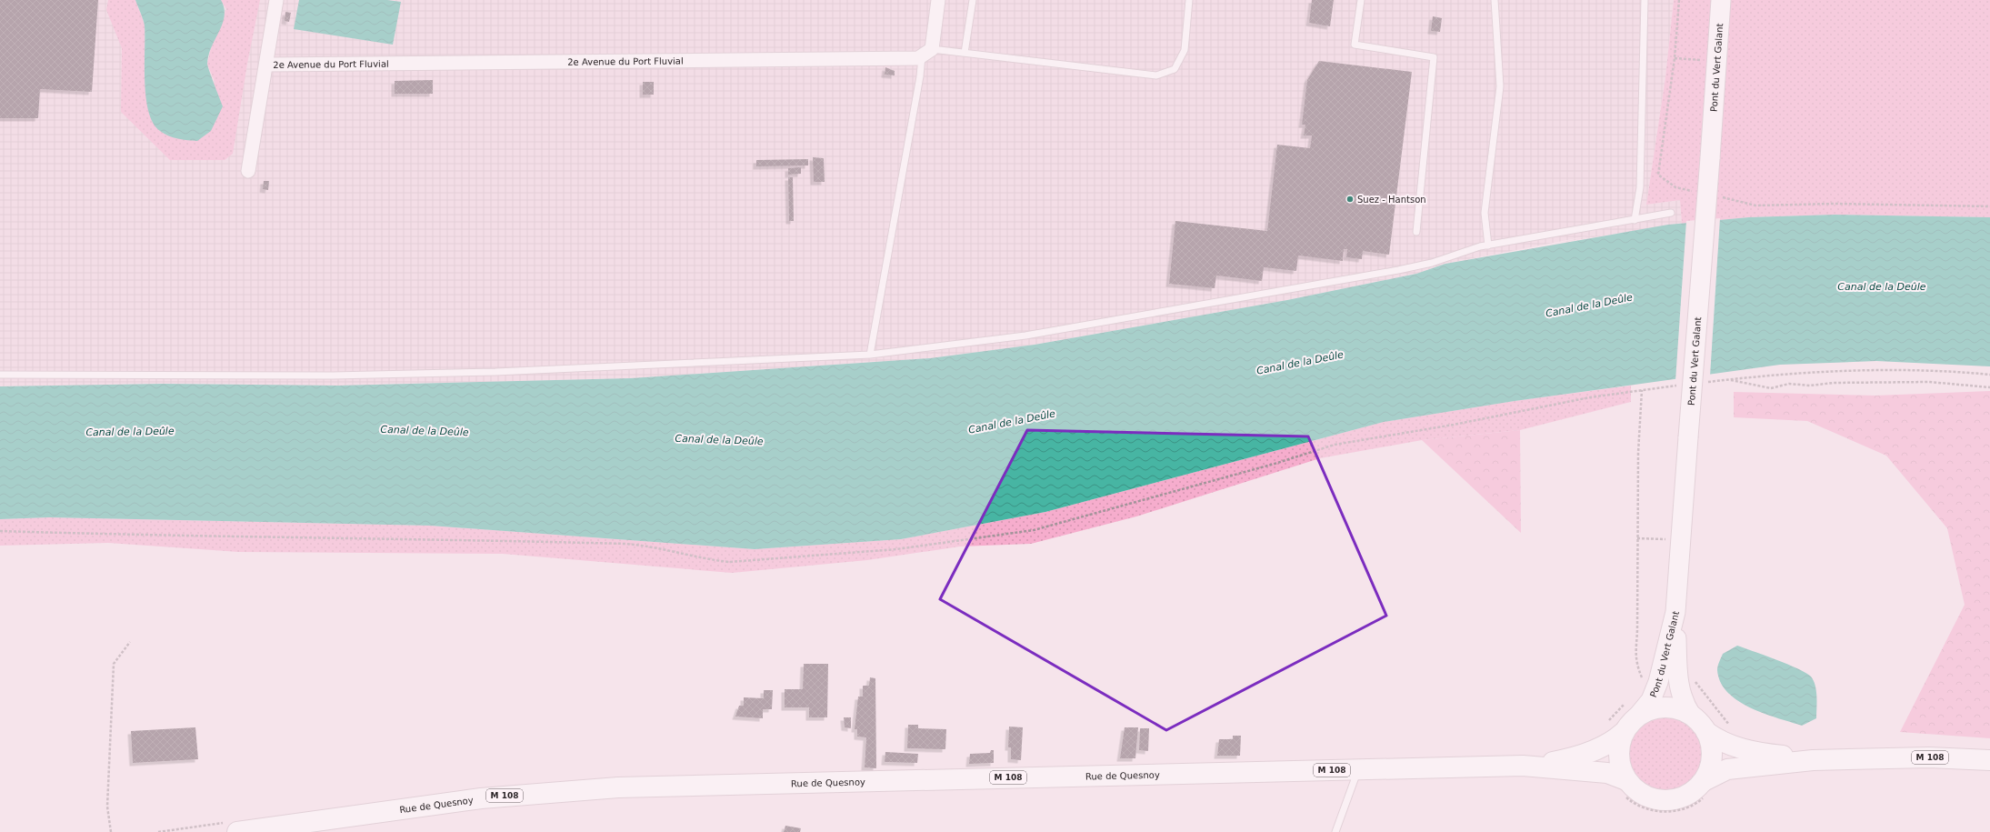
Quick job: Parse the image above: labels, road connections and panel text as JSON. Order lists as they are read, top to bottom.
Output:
{
  "streets": {
    "main road": ["Pont du Vert Galant", "M 108", "Rue de Quesnoy"],
    "street": ["2e Avenue du Port Fluvial"]
  },
  "crossings": [
    ["Pont du Vert Galant", "M 108"],
    ["M 108", "Rue de Quesnoy"]
  ],
  "water": ["Canal de la Deûle"],
  "places": ["Suez - Hantson"]
}
